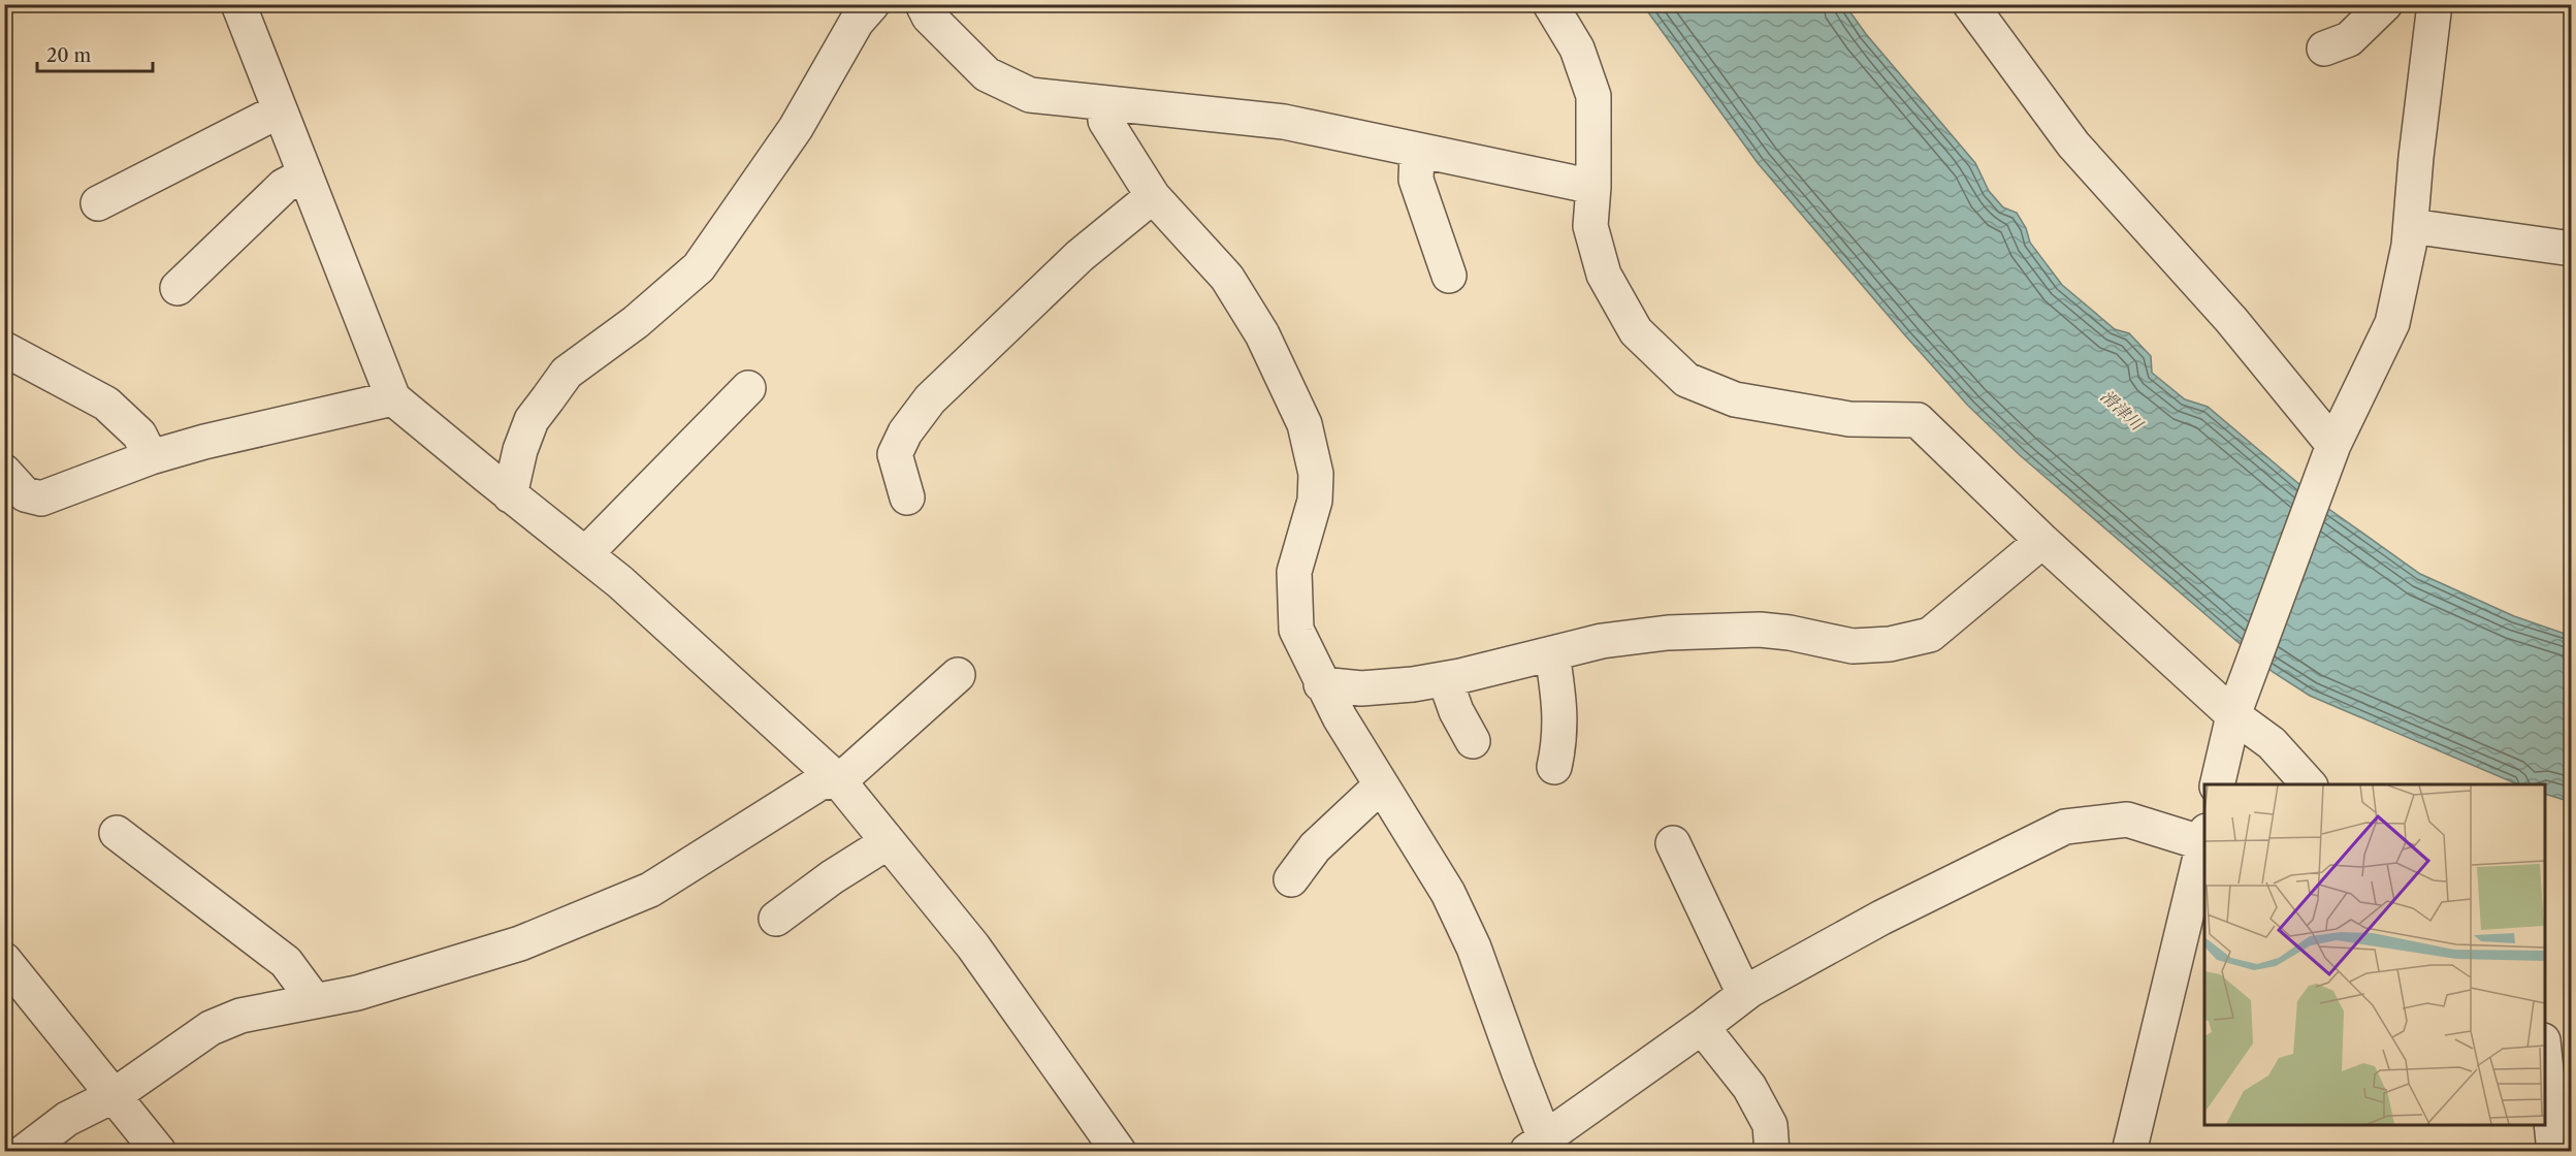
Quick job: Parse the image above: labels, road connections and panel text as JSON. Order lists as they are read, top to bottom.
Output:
{
  "water": ["滑津川"],
  "scale_bar": "20 m"
}
